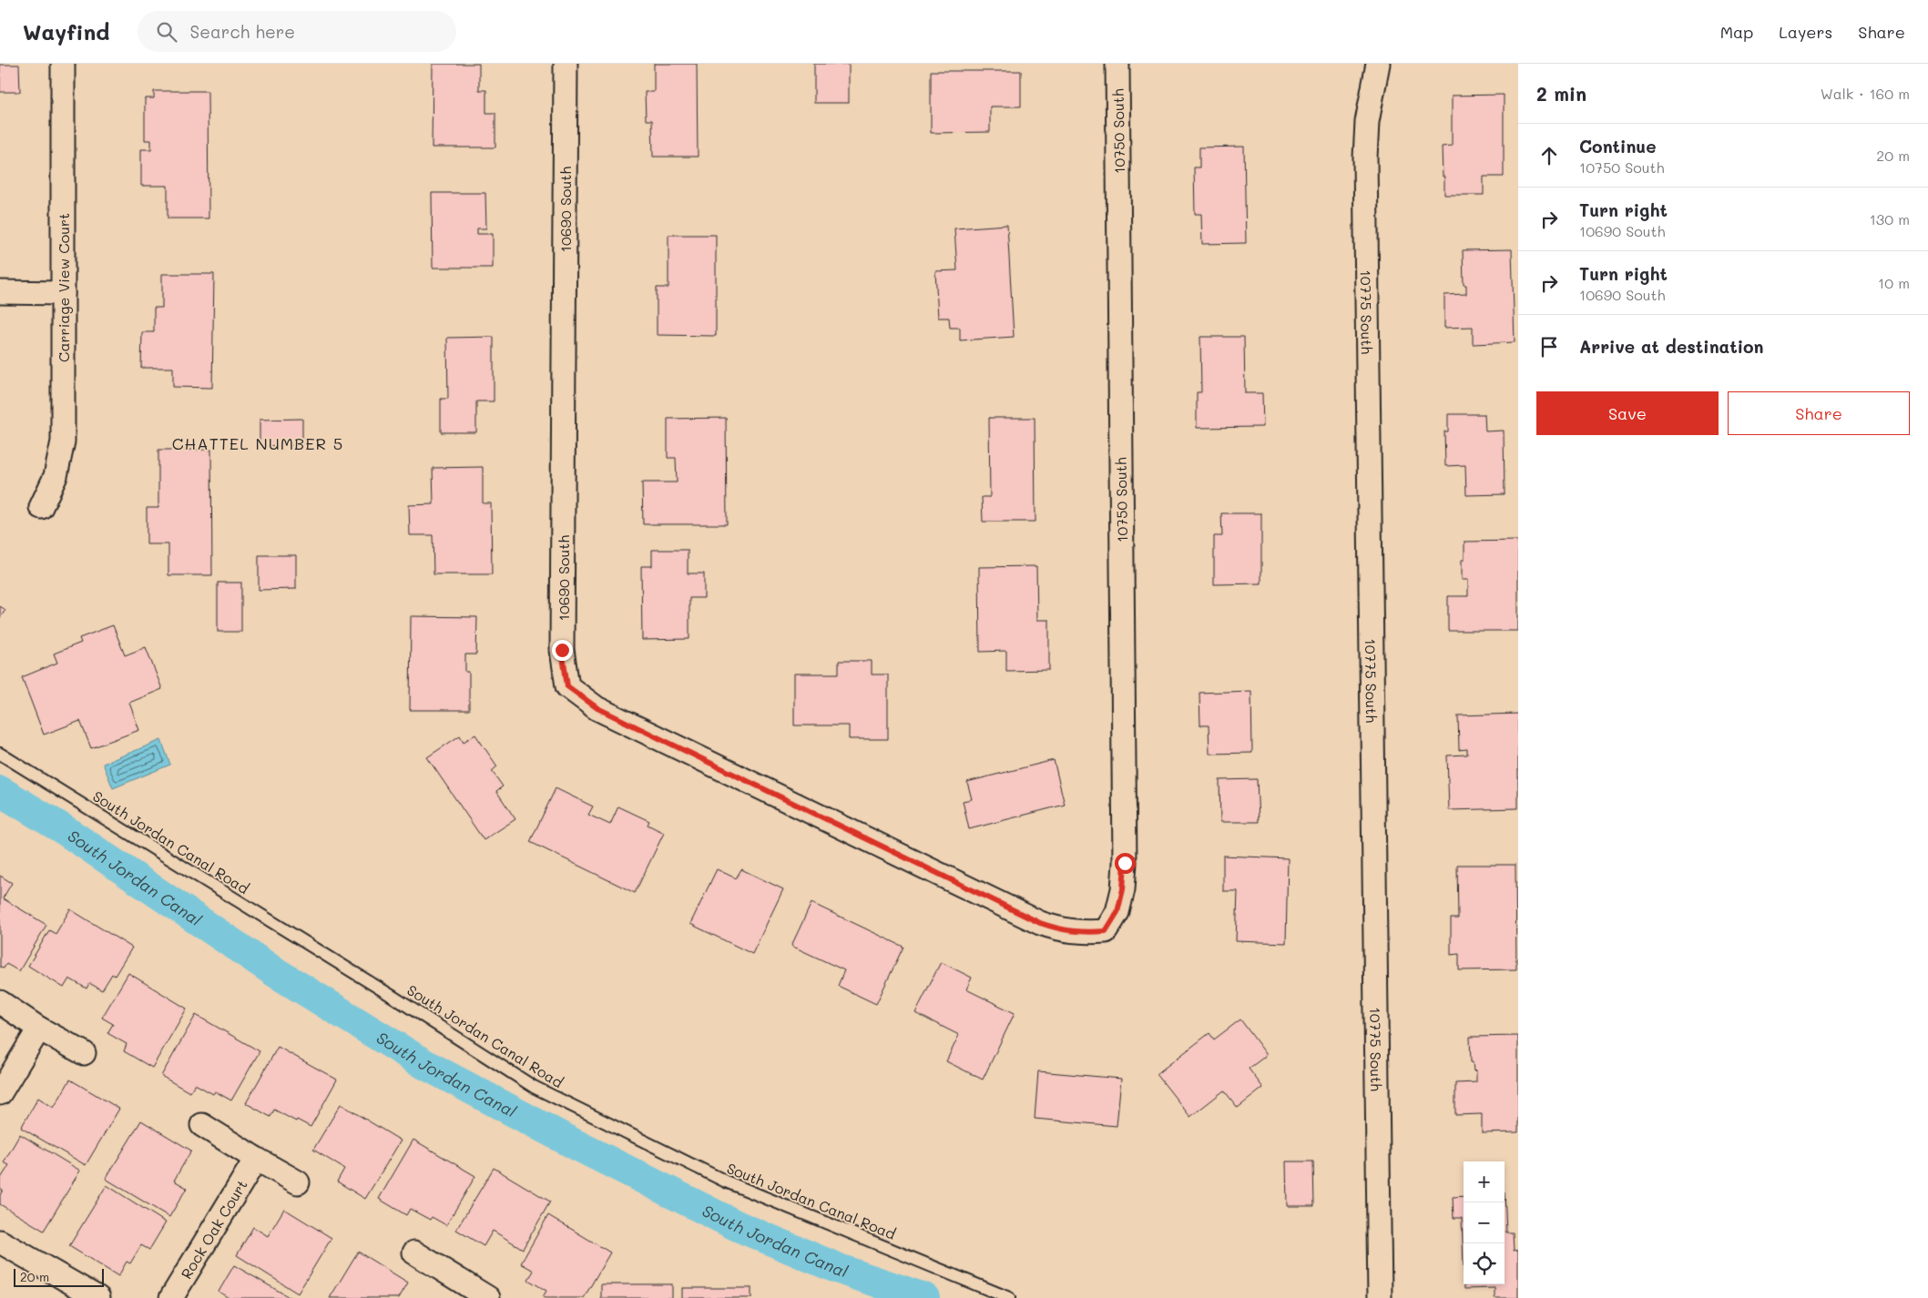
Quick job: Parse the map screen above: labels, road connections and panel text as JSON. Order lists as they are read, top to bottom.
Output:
{
  "streets": {
    "street": [
      "10750 South",
      "10690 South",
      "Carriage View Court",
      "10775 South",
      "Rock Oak Court"
    ],
    "lane": ["South Jordan Canal Road"]
  },
  "crossings": [
    ["10750 South", "10690 South"]
  ],
  "districts": ["CHATTEL NUMBER 5"],
  "water": ["South Jordan Canal"],
  "scale_bar": "20 m",
  "page": {
    "header": "Wayfind",
    "search": "Search here",
    "nav": ["Map", "Layers", "Share"],
    "heading": ["2 min", "Walk · 160 m"],
    "list": [
      ["Continue", "10750 South", "20 m"],
      ["Turn right", "10690 South", "130 m"],
      ["Turn right", "10690 South", "10 m"],
      "Arrive at destination"
    ],
    "buttons": ["Save", "Share"],
    "map_buttons": ["+", "−"],
    "scale": "20 m"
  }
}
